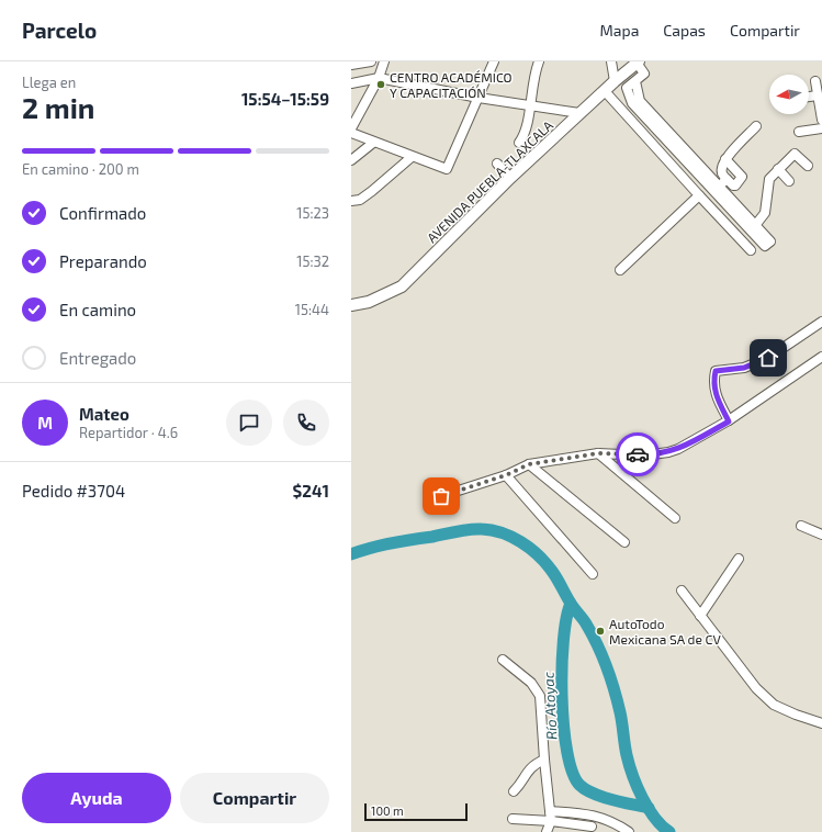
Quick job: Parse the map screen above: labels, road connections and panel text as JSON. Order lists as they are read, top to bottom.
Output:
{
  "streets": {
    "main road": ["AVENIDA PUEBLA-TLAXCALA"]
  },
  "water": ["Río Atoyac"],
  "places": ["CENTRO ACADÉMICO Y CAPACITACIÓN", "AutoTodo Mexicana SA de CV"],
  "scale_bar": "100 m",
  "north": "left",
  "page": {
    "header": "Parcelo",
    "nav": ["Mapa", "Capas", "Compartir"],
    "heading": ["2 min", "Llega en", "15:54–15:59"],
    "panel": [
      "Mateo",
      "Repartidor · 4.6",
      "Pedido #3704",
      "$241"
    ],
    "bar": "En camino · 200 m",
    "list": [
      ["Confirmado", "15:23"],
      ["Preparando", "15:32"],
      ["En camino", "15:44"],
      "Entregado"
    ],
    "round": "M",
    "buttons": ["Ayuda", "Compartir"],
    "scale": "100 m"
  }
}
